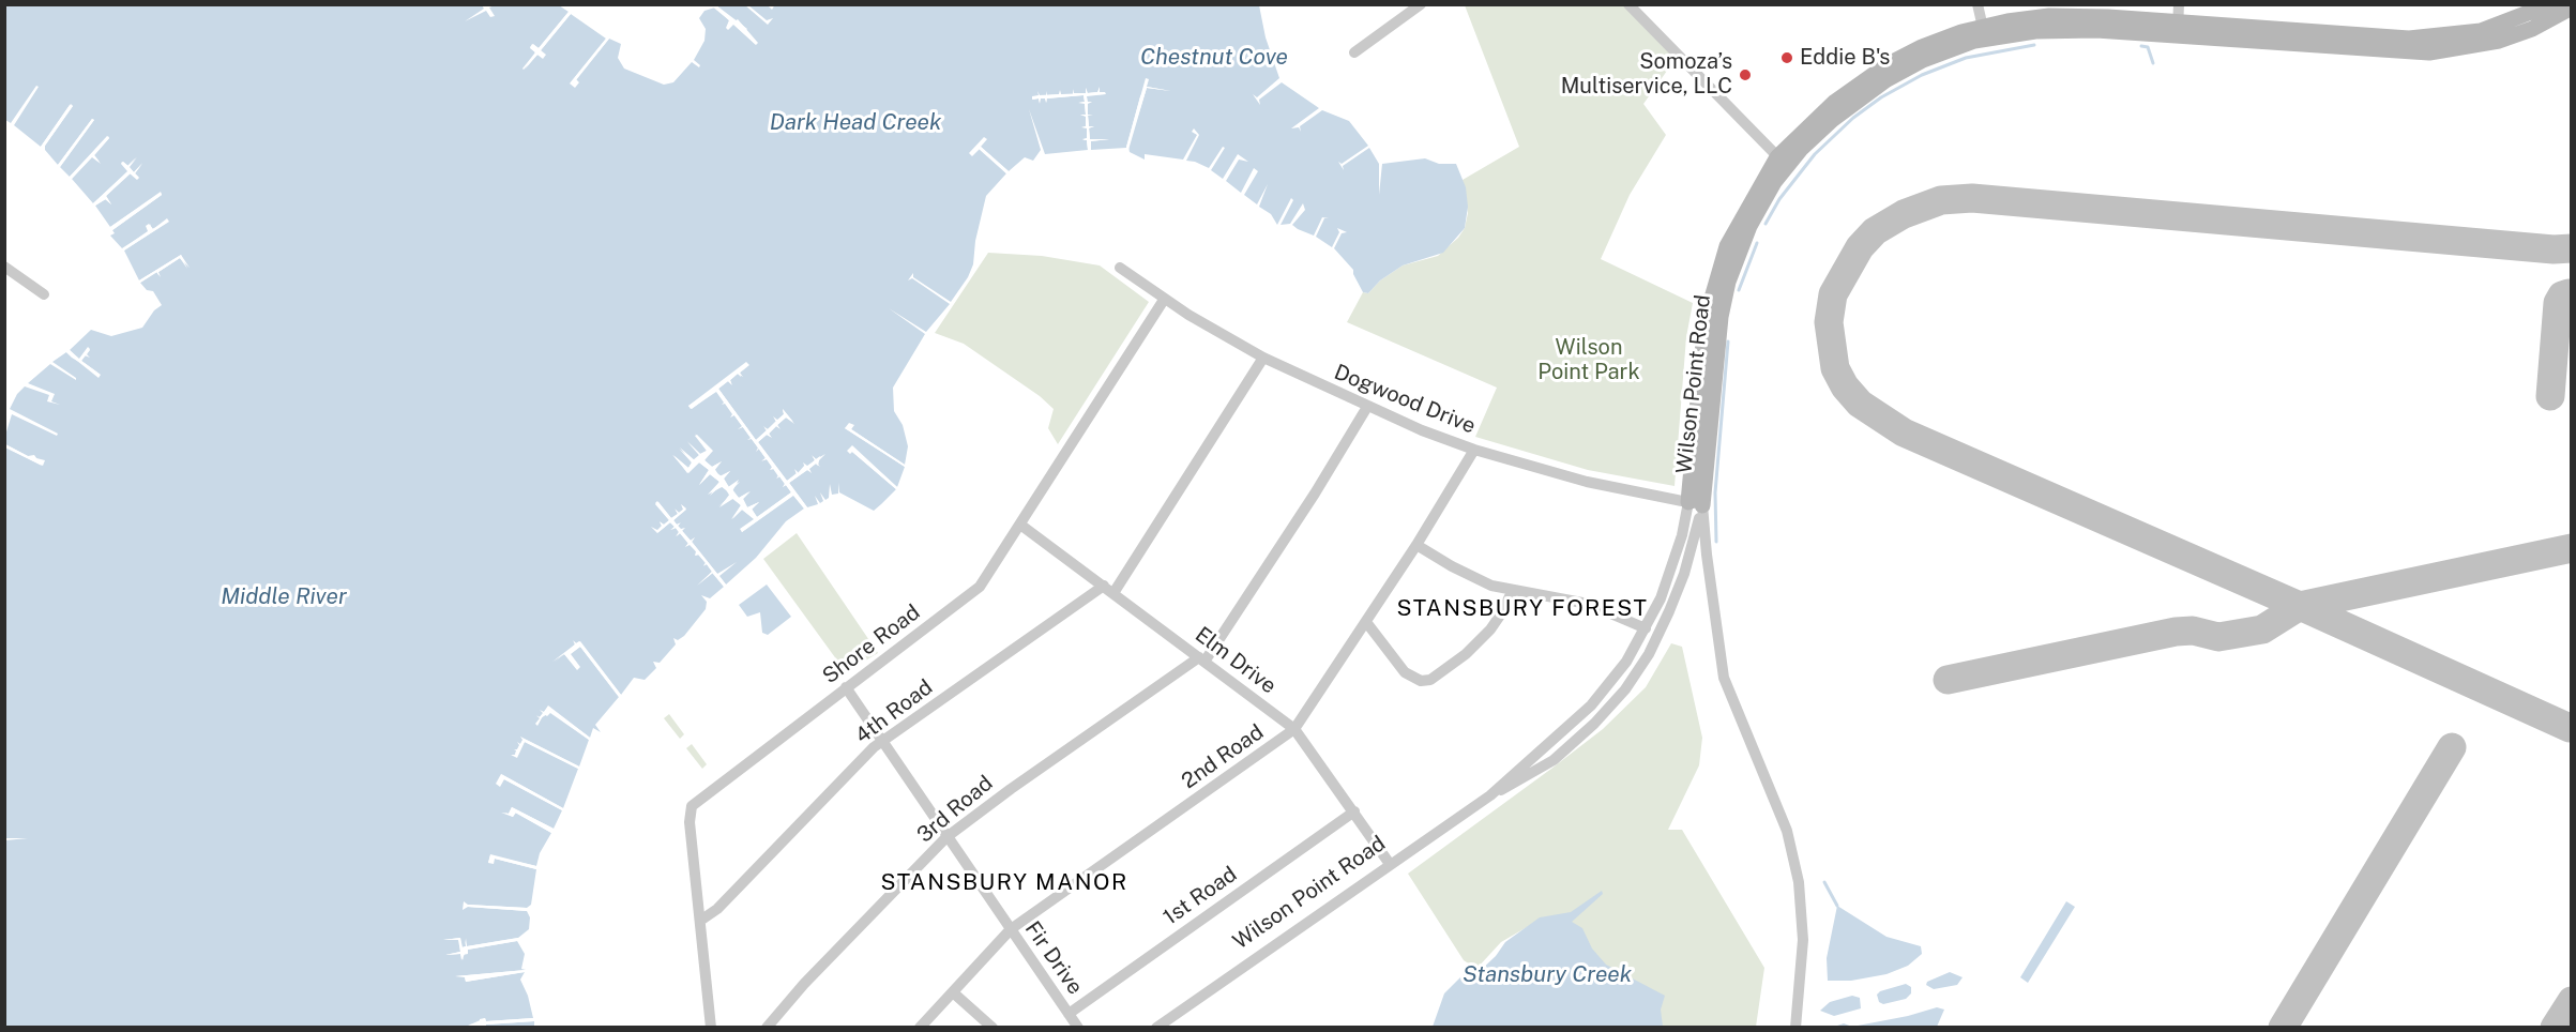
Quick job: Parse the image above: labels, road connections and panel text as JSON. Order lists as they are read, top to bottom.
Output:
{
  "streets": {
    "street": [
      "Wilson Point Road",
      "Dogwood Drive",
      "Shore Road",
      "Elm Drive",
      "4th Road",
      "2nd Road",
      "3rd Road",
      "1st Road",
      "Fir Drive"
    ]
  },
  "crossings": [
    ["Wilson Point Road", "Dogwood Drive"],
    ["Wilson Point Road", "Elm Drive"],
    ["Dogwood Drive", "Shore Road"],
    ["Dogwood Drive", "4th Road"],
    ["Dogwood Drive", "2nd Road"],
    ["Dogwood Drive", "3rd Road"],
    ["Shore Road", "Elm Drive"],
    ["Shore Road", "4th Road"],
    ["Shore Road", "Fir Drive"],
    ["Elm Drive", "4th Road"],
    ["Elm Drive", "2nd Road"],
    ["Elm Drive", "3rd Road"],
    ["Elm Drive", "1st Road"],
    ["4th Road", "Fir Drive"],
    ["2nd Road", "Fir Drive"],
    ["3rd Road", "Fir Drive"],
    ["1st Road", "Fir Drive"]
  ],
  "districts": ["STANSBURY FOREST", "STANSBURY MANOR"],
  "water": [
    "Chestnut Cove",
    "Dark Head Creek",
    "Middle River",
    "Stansbury Creek"
  ],
  "parks": ["Wilson Point Park"],
  "places": ["Eddie B's", "Somoza’s Multiservice, LLC"]
}
